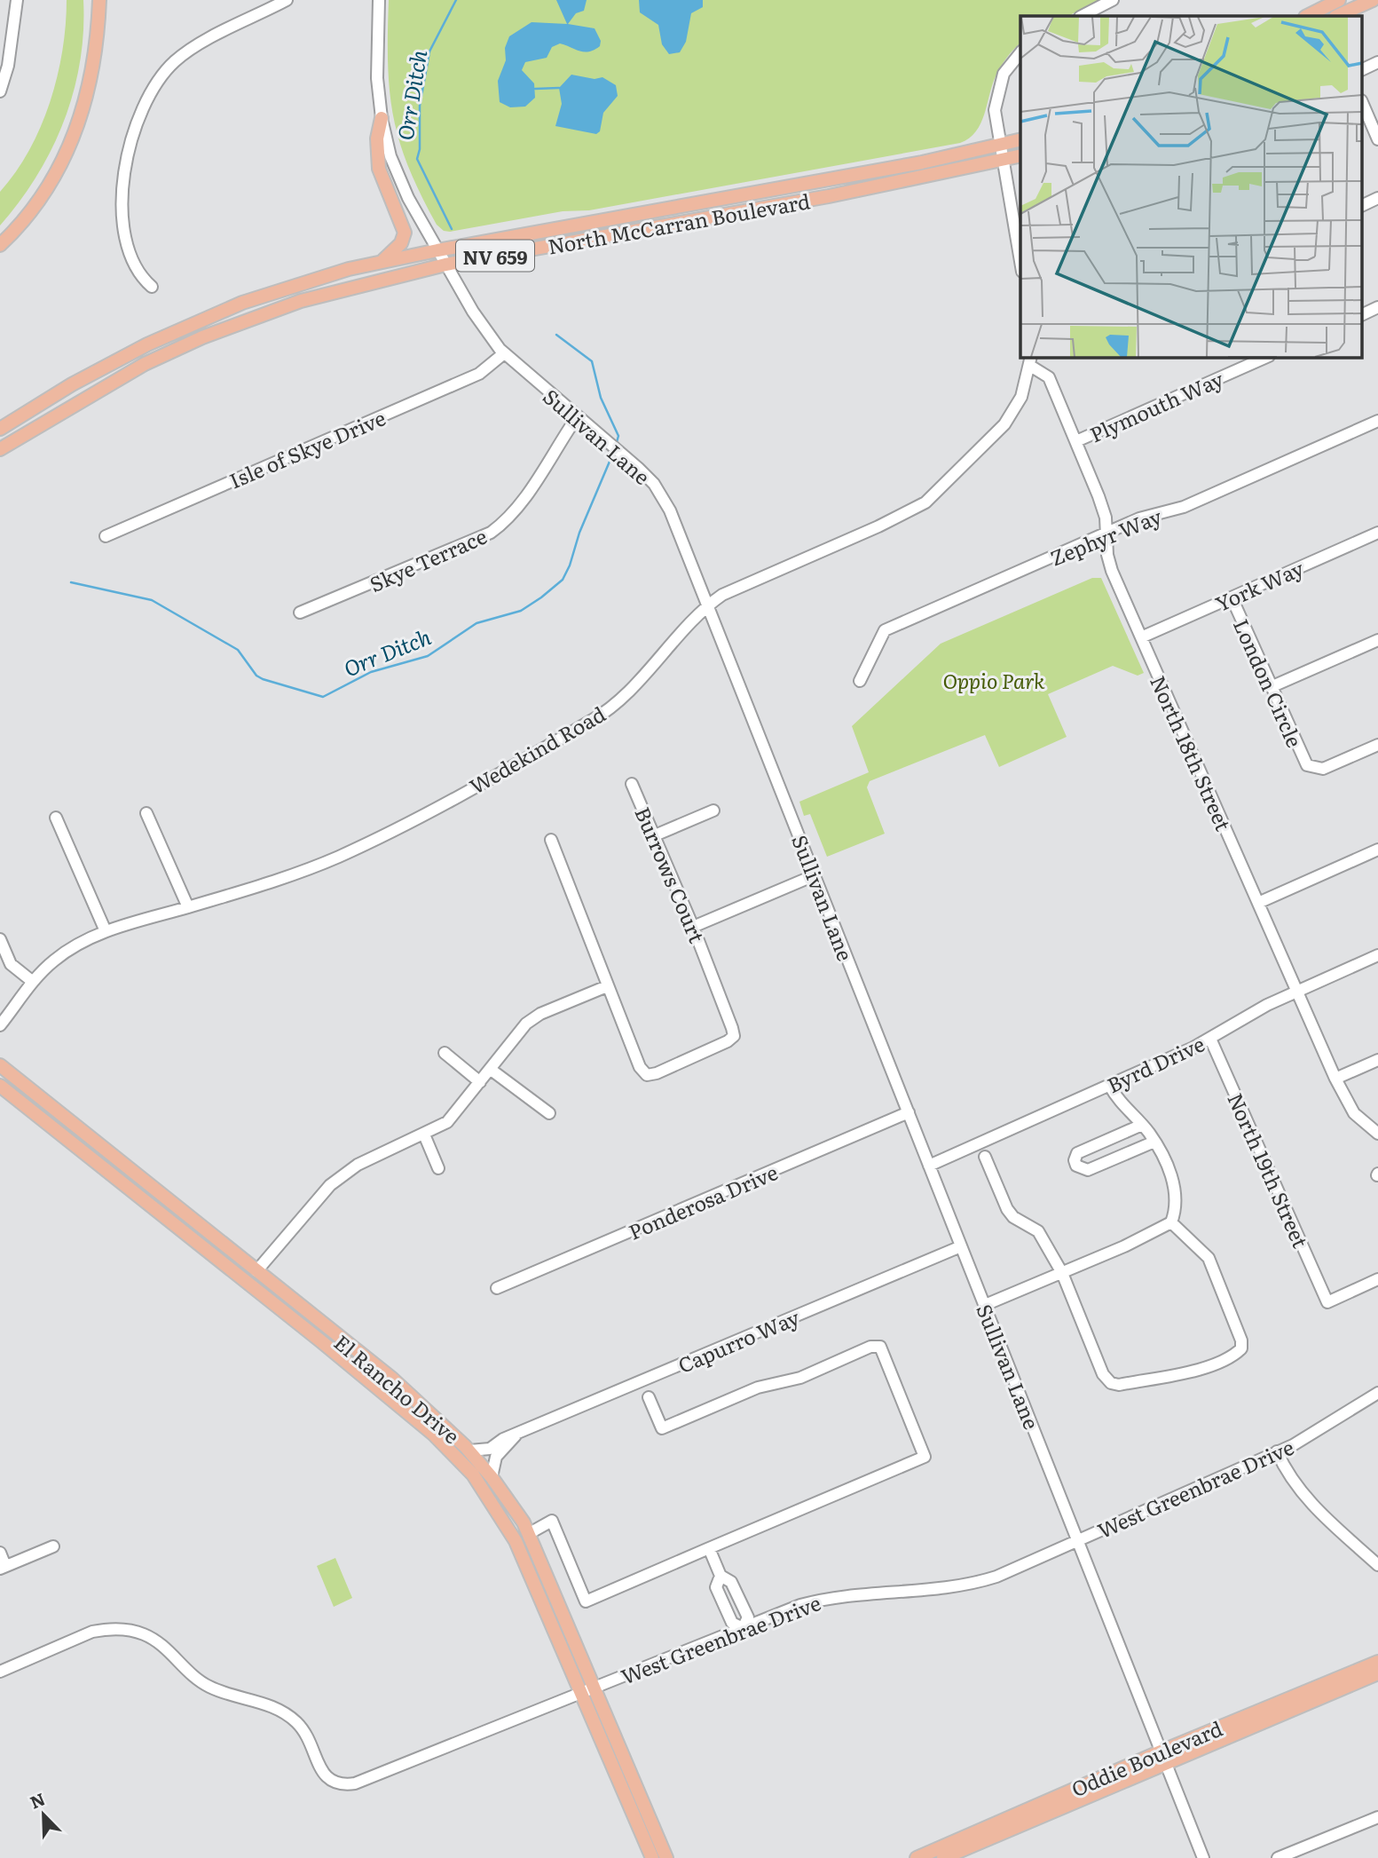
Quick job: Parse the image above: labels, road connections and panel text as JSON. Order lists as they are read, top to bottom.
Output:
{
  "streets": {
    "main road": [
      "North McCarran Boulevard",
      "NV 659",
      "El Rancho Drive",
      "Oddie Boulevard"
    ],
    "street": [
      "Plymouth Way",
      "Sullivan Lane",
      "Isle of Skye Drive",
      "Zephyr Way",
      "Skye Terrace",
      "York Way",
      "London Circle",
      "Wedekind Road",
      "North 18th Street",
      "Burrows Court",
      "Byrd Drive",
      "North 19th Street",
      "Ponderosa Drive",
      "Capurro Way",
      "West Greenbrae Drive"
    ]
  },
  "crossings": [
    ["North McCarran Boulevard", "Sullivan Lane"],
    ["Plymouth Way", "North 18th Street"],
    ["Sullivan Lane", "Isle of Skye Drive"],
    ["Sullivan Lane", "Skye Terrace"],
    ["Sullivan Lane", "Wedekind Road"],
    ["Sullivan Lane", "Byrd Drive"],
    ["Sullivan Lane", "Ponderosa Drive"],
    ["Sullivan Lane", "Capurro Way"],
    ["Sullivan Lane", "West Greenbrae Drive"],
    ["Sullivan Lane", "Oddie Boulevard"],
    ["Zephyr Way", "North 18th Street"],
    ["York Way", "London Circle"],
    ["York Way", "North 18th Street"],
    ["Wedekind Road", "North 18th Street"],
    ["North 18th Street", "Byrd Drive"],
    ["Byrd Drive", "North 19th Street"],
    ["Capurro Way", "El Rancho Drive"],
    ["El Rancho Drive", "West Greenbrae Drive"]
  ],
  "water": ["Orr Ditch"],
  "parks": ["Oppio Park"],
  "north": "top left"
}
